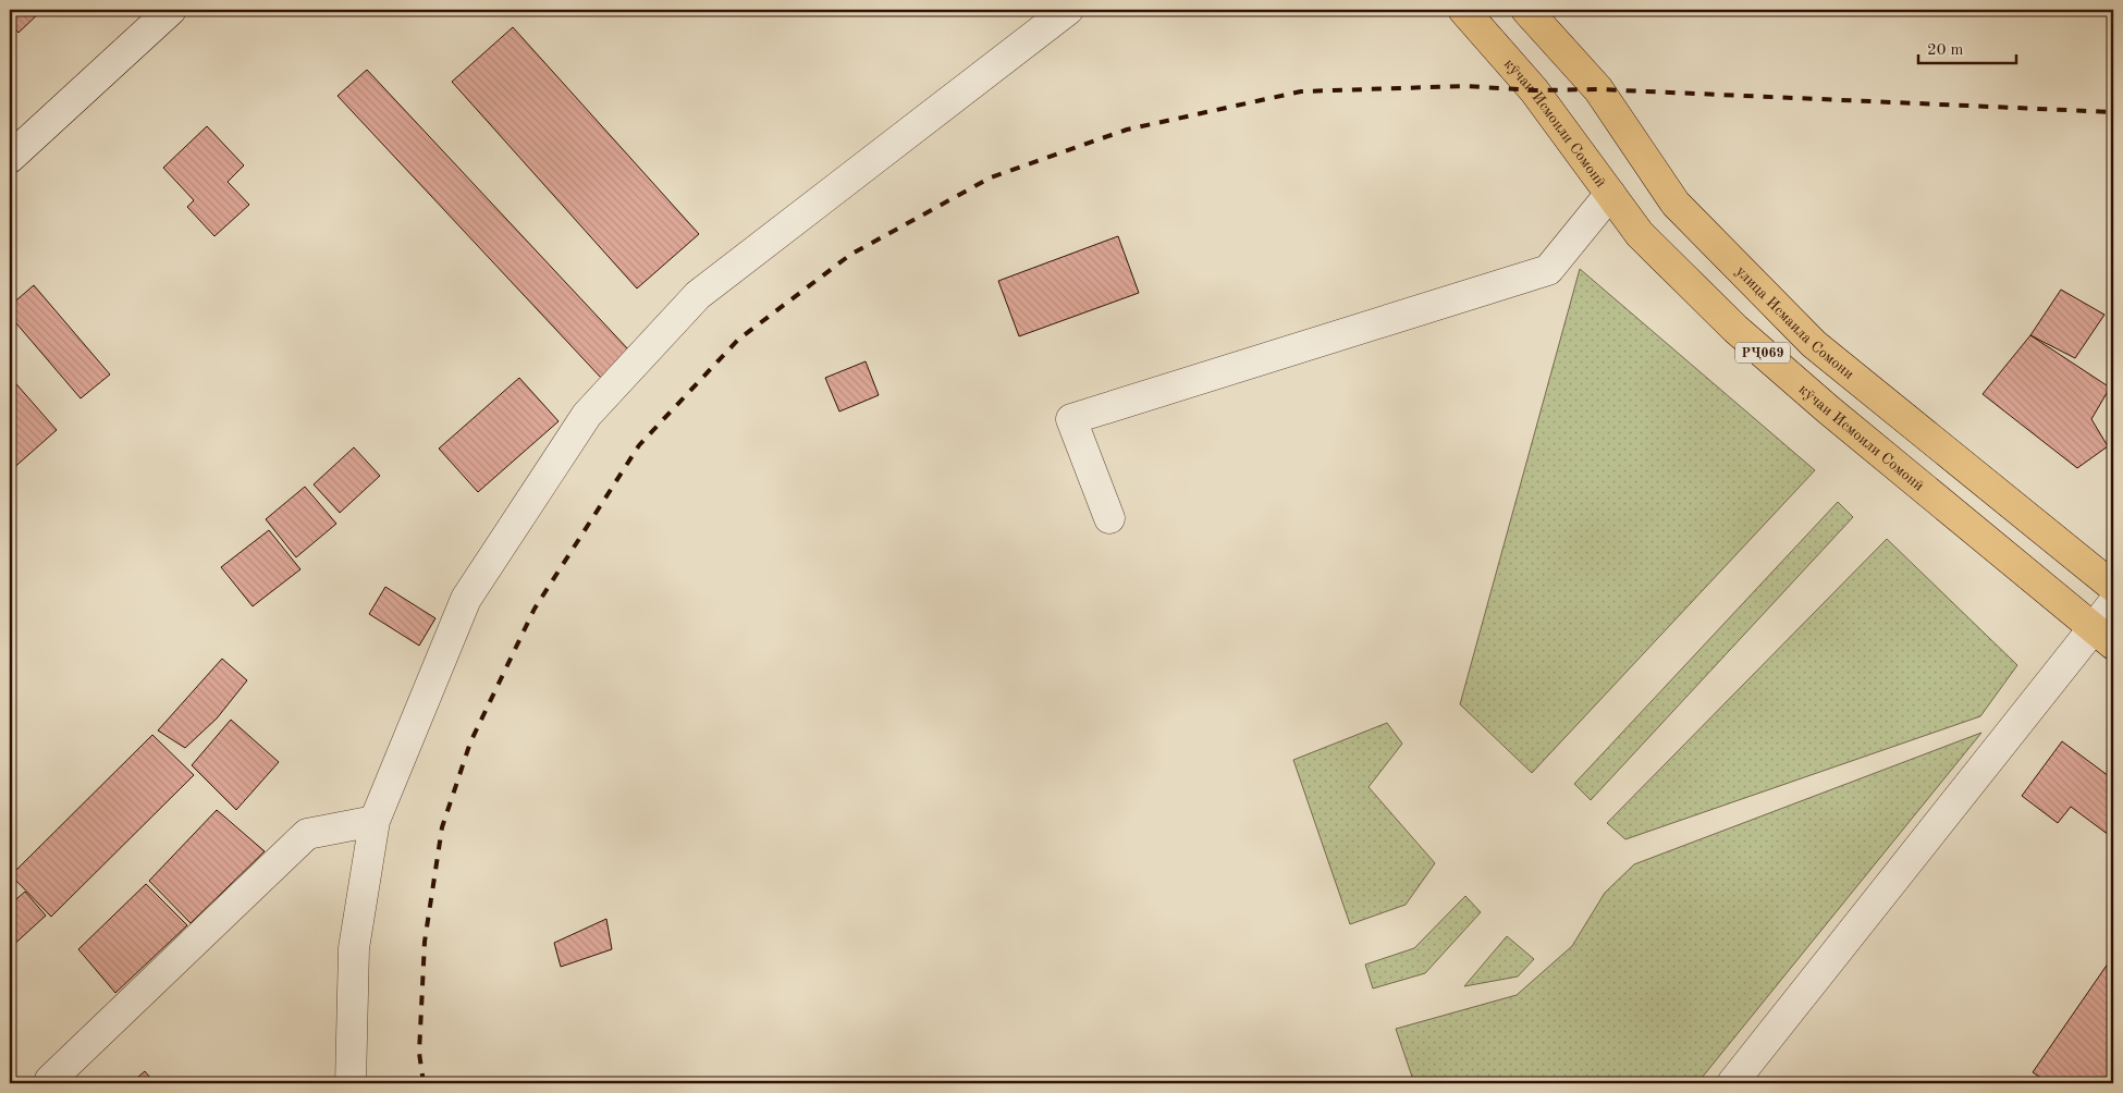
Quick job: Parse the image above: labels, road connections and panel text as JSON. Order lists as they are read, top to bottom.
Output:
{
  "streets": {
    "main road": ["кӯчаи Исмоили Сомонӣ", "улица Исмаила Сомони", "РҶ069"]
  },
  "scale_bar": "20 m"
}
